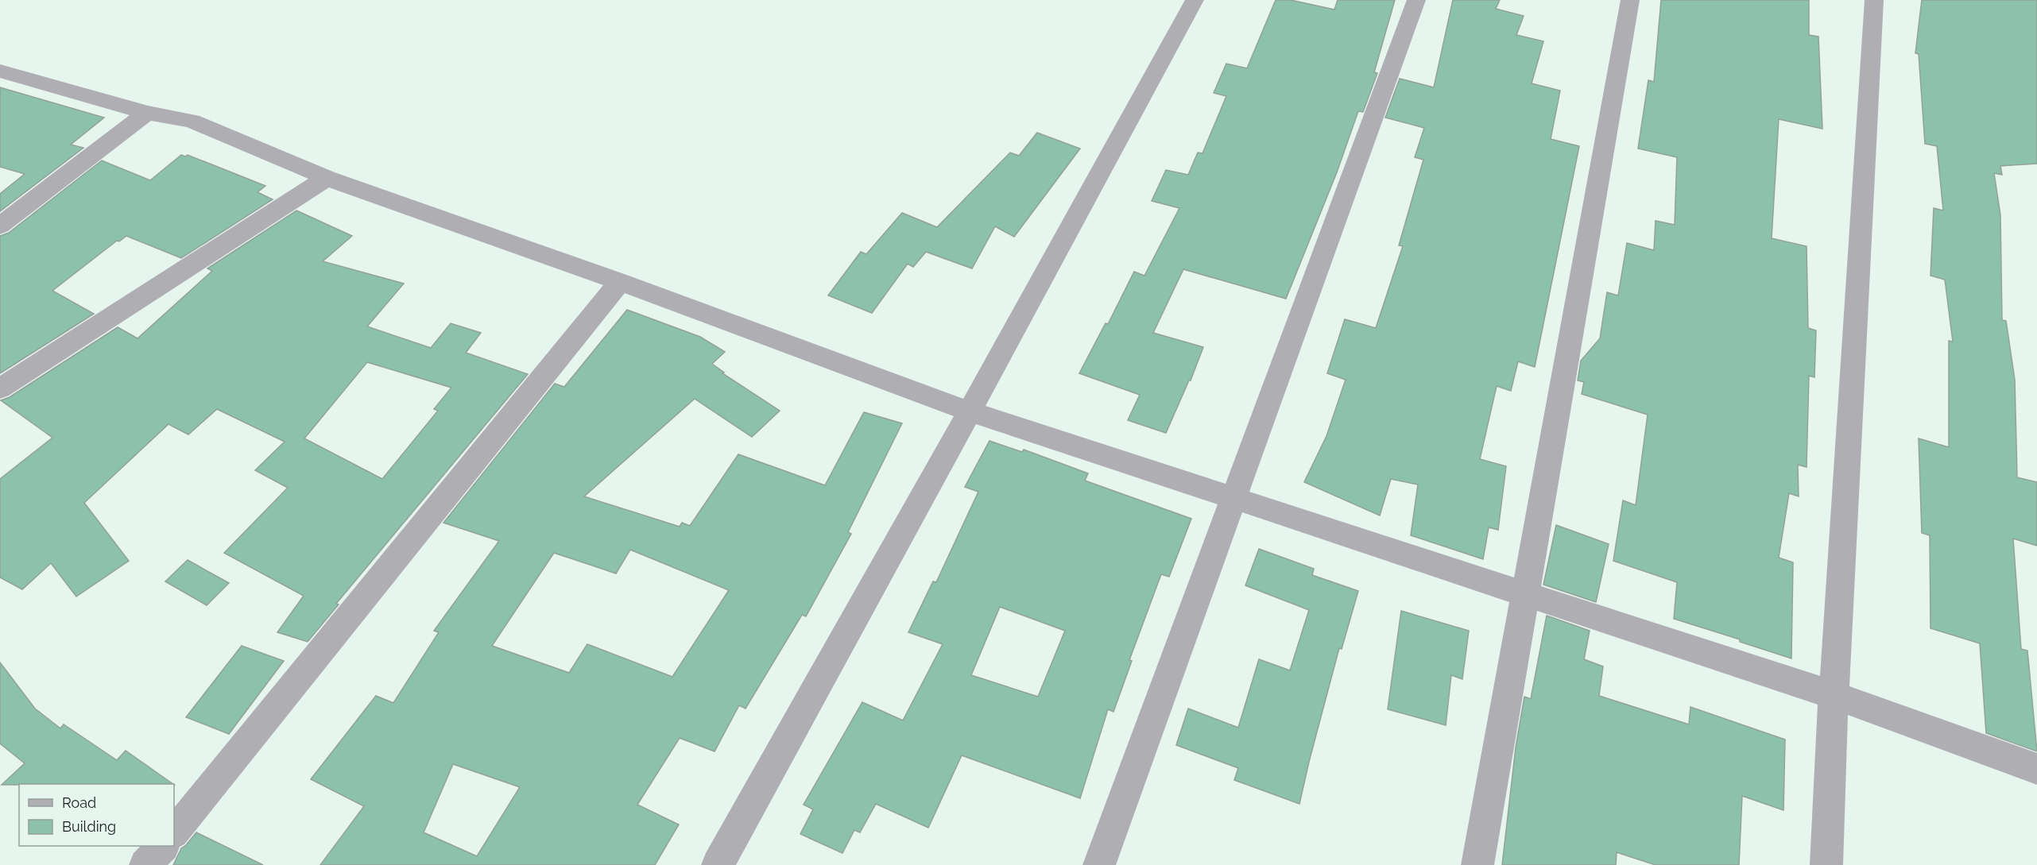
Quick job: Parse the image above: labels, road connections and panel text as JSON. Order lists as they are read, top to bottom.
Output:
{
  "legend": ["Road", "Building"]
}
